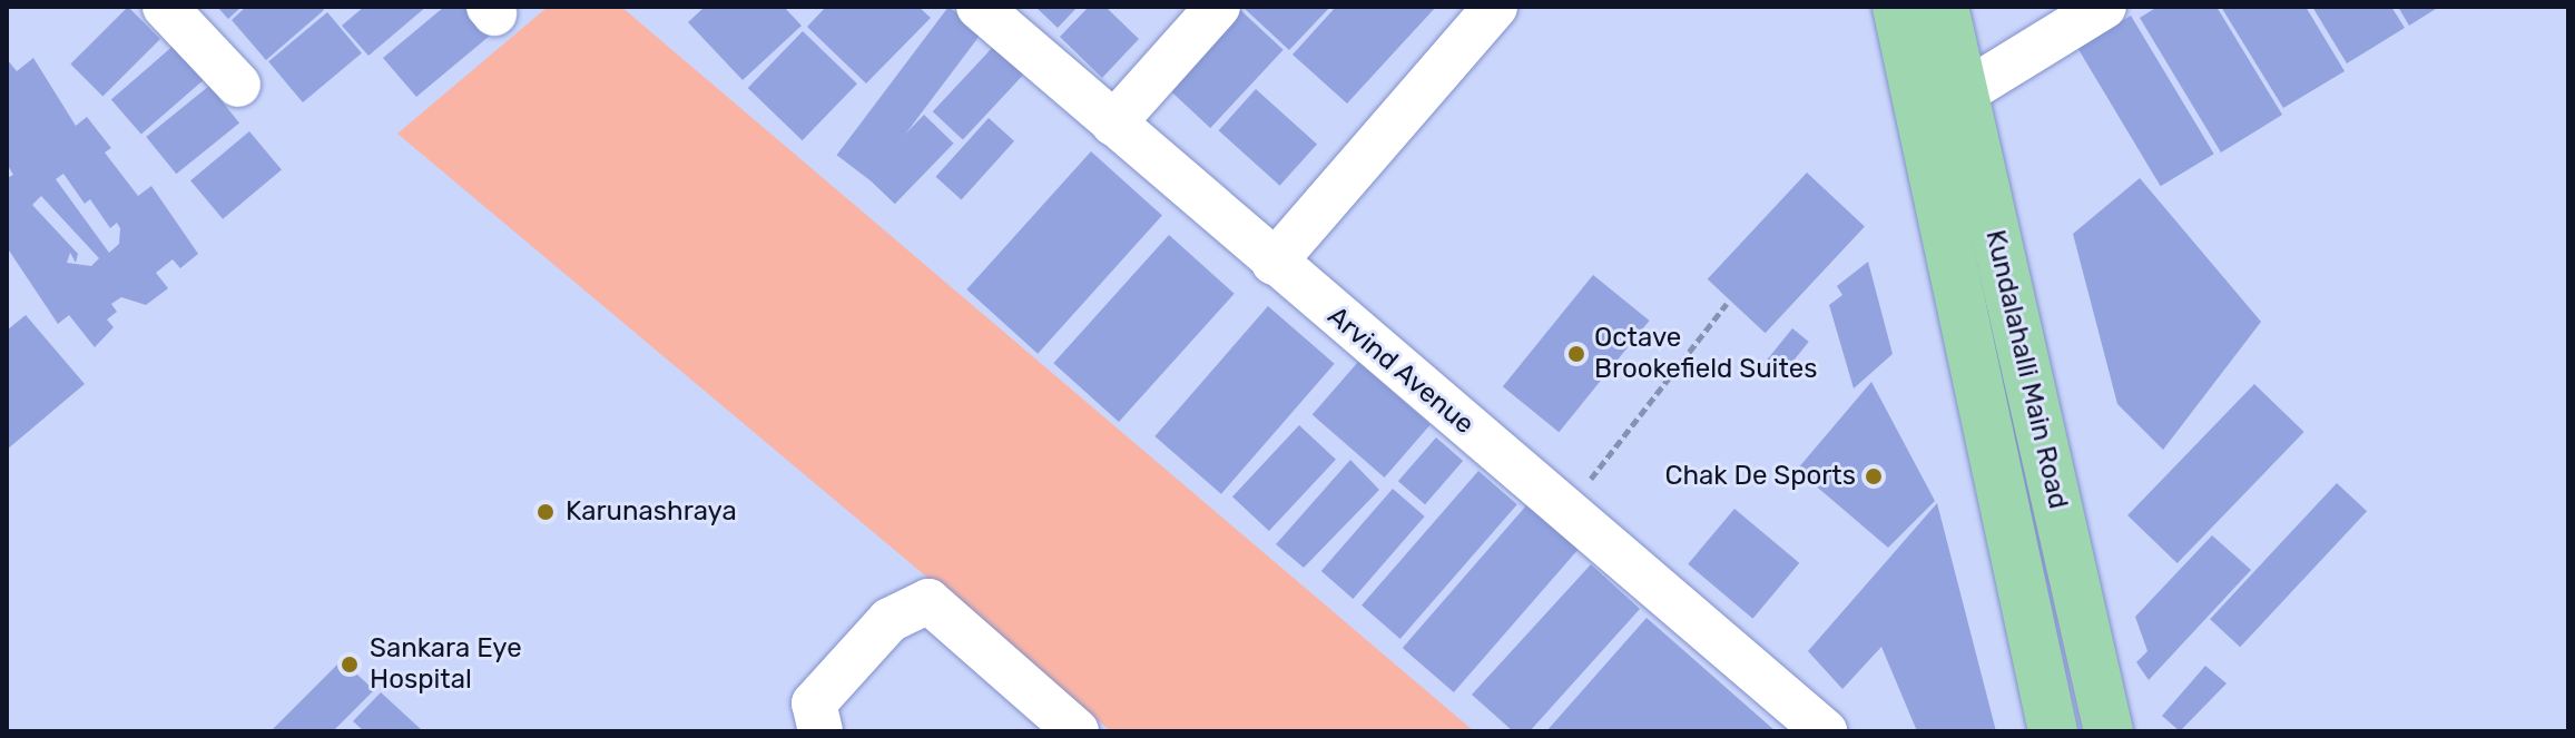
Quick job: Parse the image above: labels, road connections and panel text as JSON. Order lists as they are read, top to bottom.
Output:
{
  "streets": {
    "main road": ["Kundalahalli Main Road"],
    "street": ["Arvind Avenue"]
  },
  "places": [
    "Octave Brookefield Suites",
    "Chak De Sports",
    "Karunashraya",
    "Sankara Eye Hospital"
  ]
}
